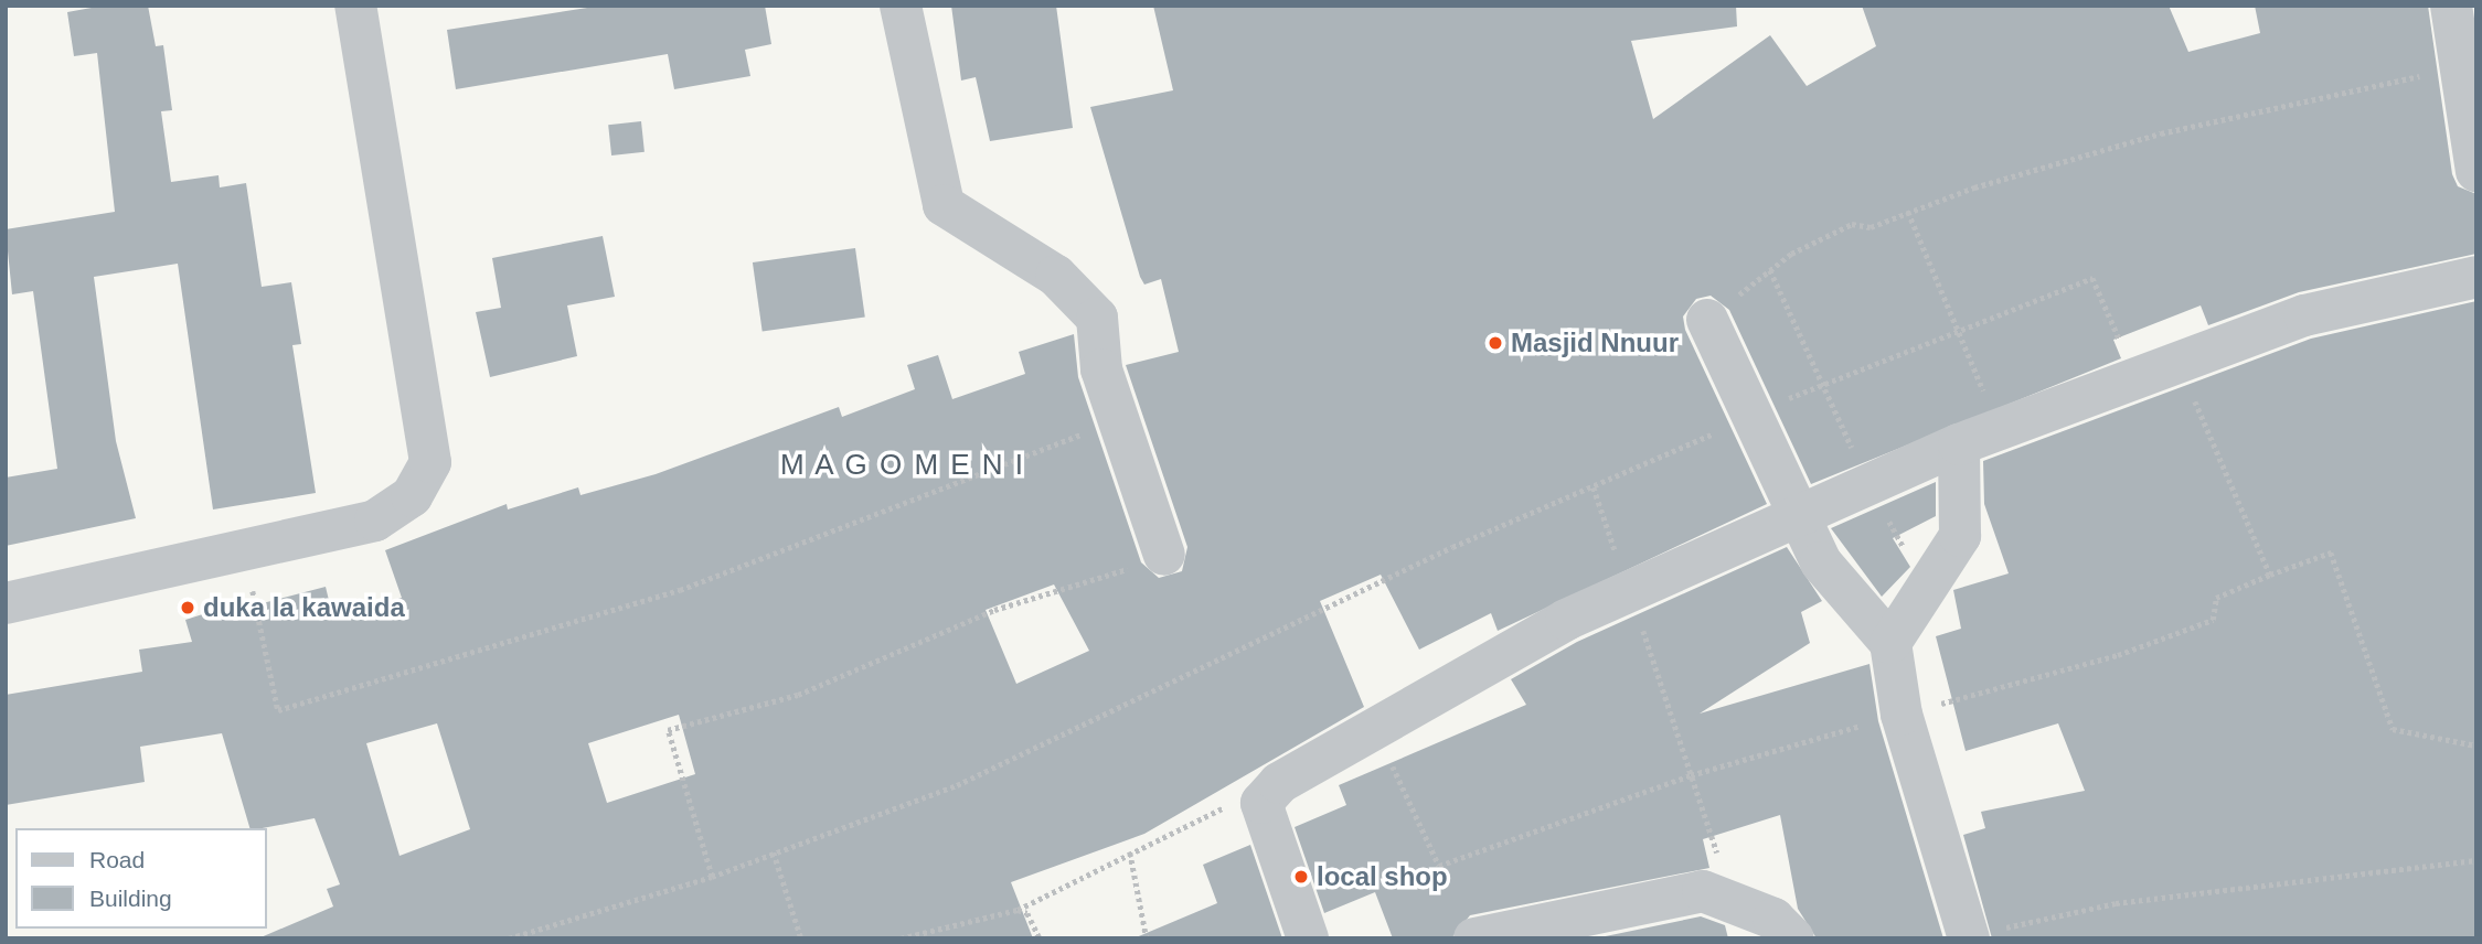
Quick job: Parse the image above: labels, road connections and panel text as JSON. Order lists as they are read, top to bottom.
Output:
{
  "districts": ["M A G O M E N I"],
  "places": ["Masjid Nnuur", "duka la kawaida", "local shop"],
  "legend": ["Road", "Building"]
}
